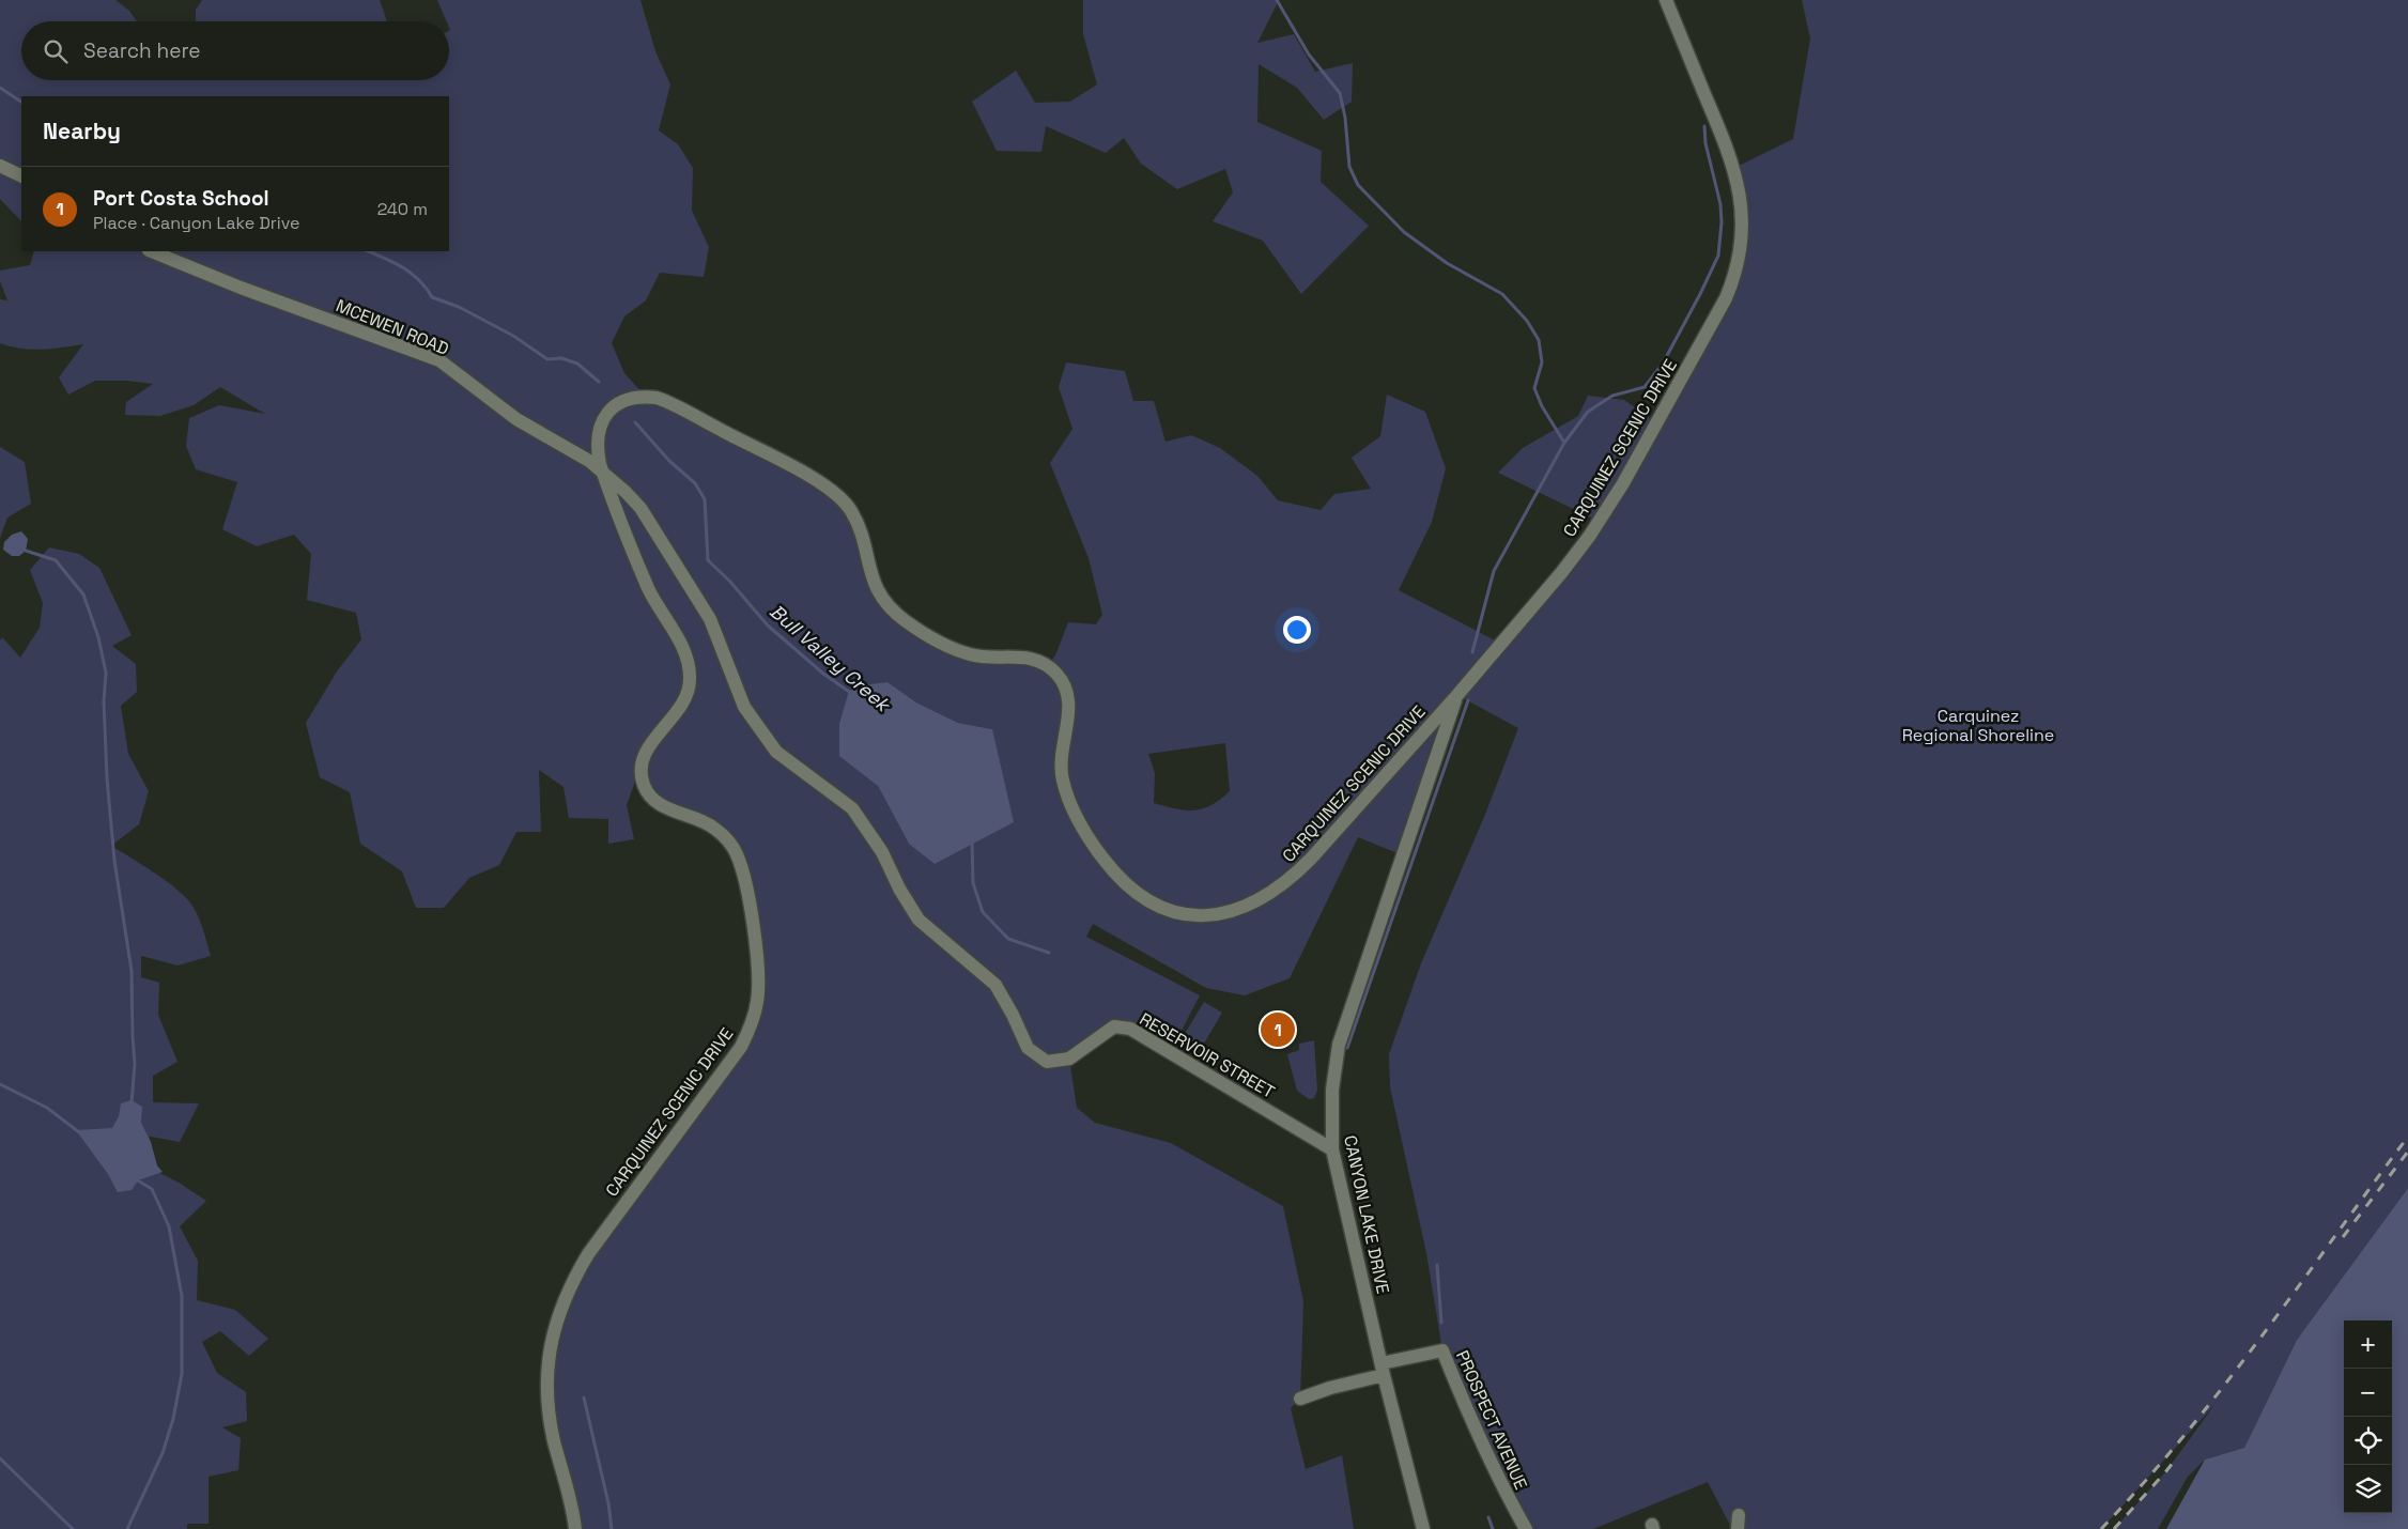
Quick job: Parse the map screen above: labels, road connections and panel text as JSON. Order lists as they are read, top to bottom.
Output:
{
  "streets": {
    "street": [
      "MCEWEN ROAD",
      "CARQUINEZ SCENIC DRIVE",
      "RESERVOIR STREET",
      "CANYON LAKE DRIVE",
      "PROSPECT AVENUE"
    ]
  },
  "crossings": [
    ["MCEWEN ROAD", "CARQUINEZ SCENIC DRIVE"],
    ["MCEWEN ROAD", "RESERVOIR STREET"],
    ["CARQUINEZ SCENIC DRIVE", "RESERVOIR STREET"],
    ["CARQUINEZ SCENIC DRIVE", "CANYON LAKE DRIVE"],
    ["RESERVOIR STREET", "CANYON LAKE DRIVE"],
    ["CANYON LAKE DRIVE", "PROSPECT AVENUE"]
  ],
  "water": ["Bull Valley Creek"],
  "parks": ["Carquinez Regional Shoreline"],
  "page": {
    "search": "Search here",
    "heading": "Nearby",
    "list": [
      {
        "mark": "1",
        "name": "Port Costa School",
        "note": "Place · Canyon Lake Drive",
        "value": "240 m"
      }
    ],
    "pins": "1",
    "map_buttons": ["+", "−"]
  }
}
